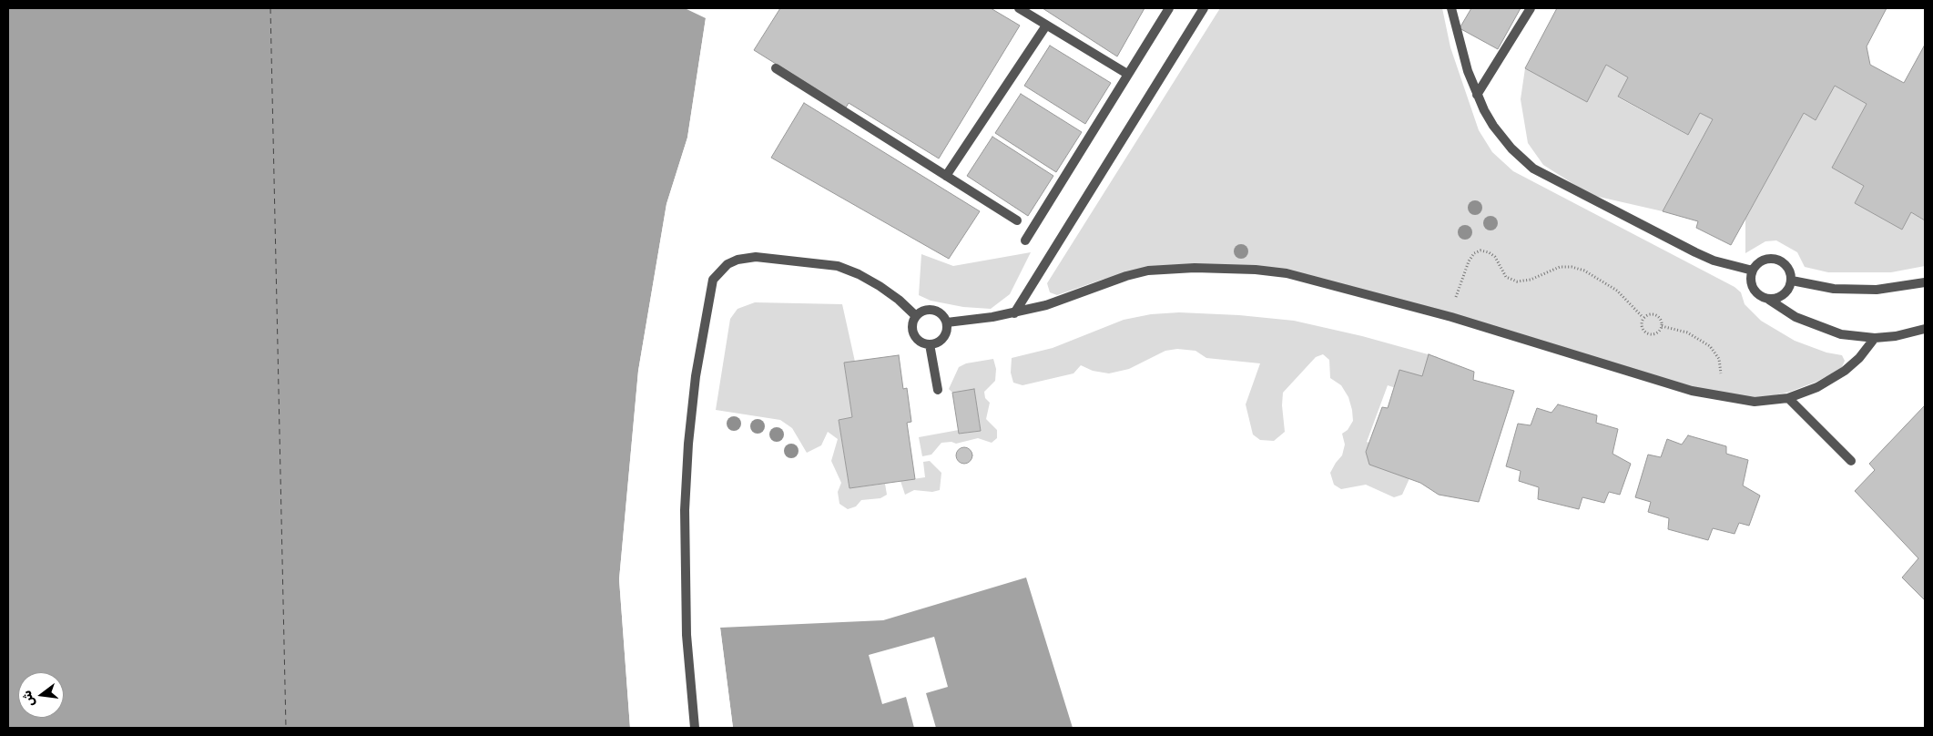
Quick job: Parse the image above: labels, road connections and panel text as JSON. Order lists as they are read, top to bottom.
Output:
{
  "north": "left"
}
